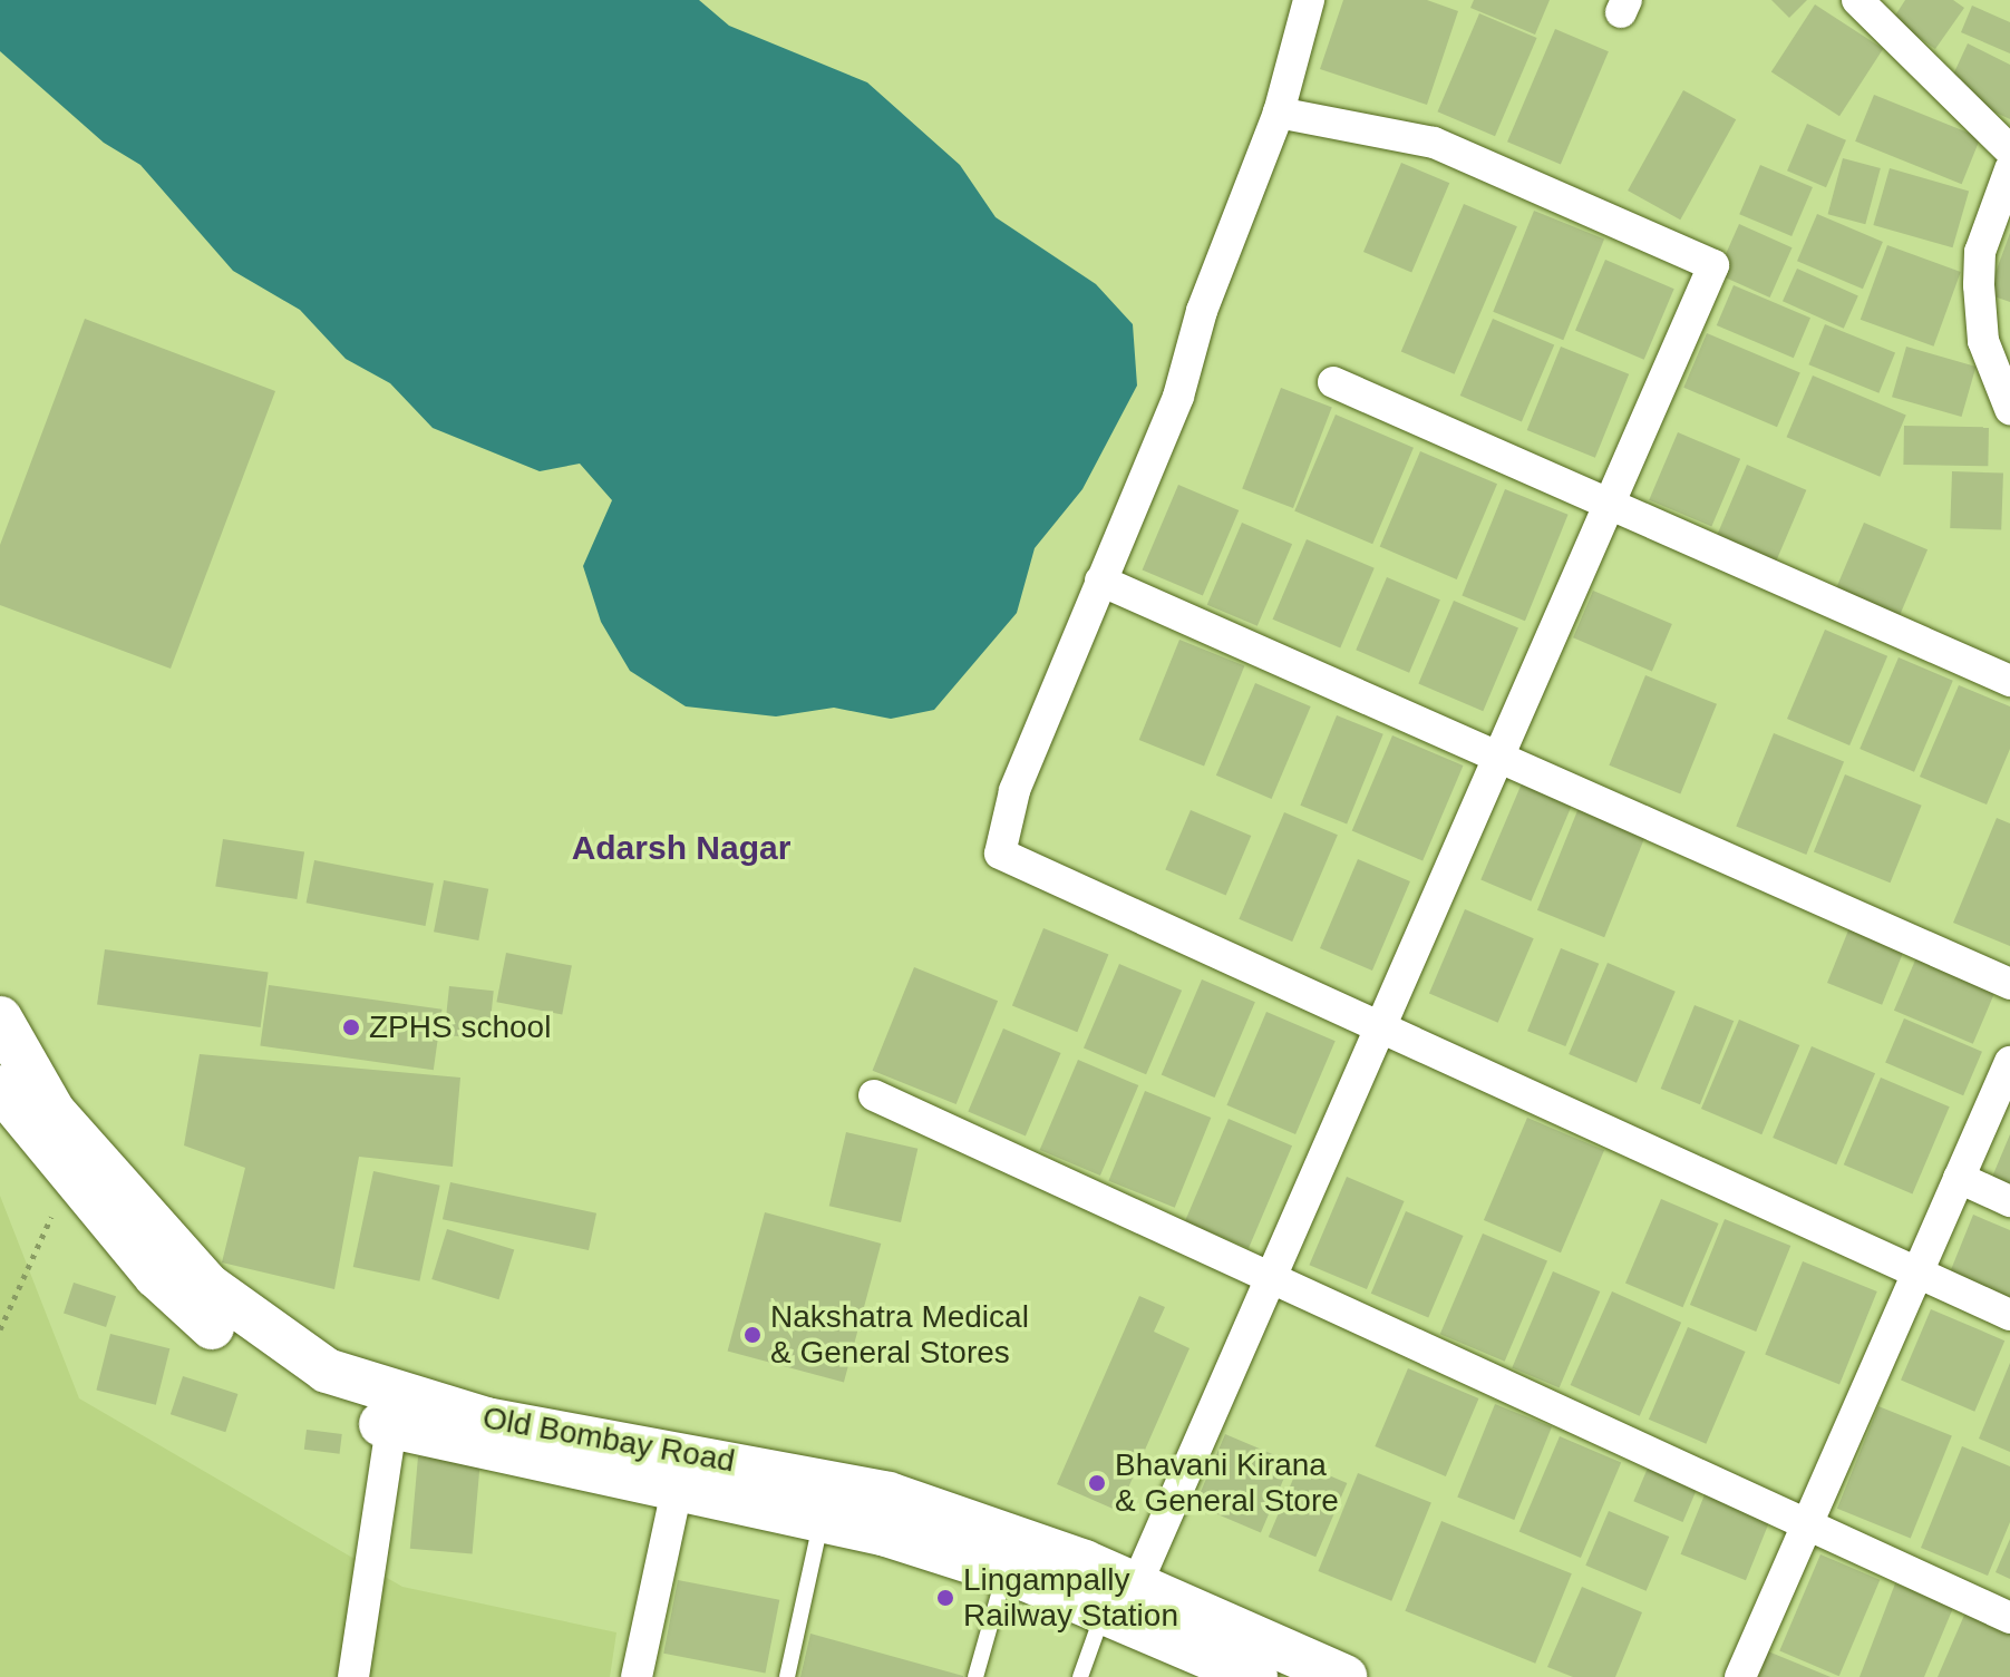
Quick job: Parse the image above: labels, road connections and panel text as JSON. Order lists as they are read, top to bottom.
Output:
{
  "streets": {
    "main road": ["Old Bombay Road"]
  },
  "districts": ["Adarsh Nagar"],
  "places": [
    "ZPHS school",
    "Nakshatra Medical & General Stores",
    "Bhavani Kirana & General Store",
    "Lingampally Railway Station"
  ]
}
